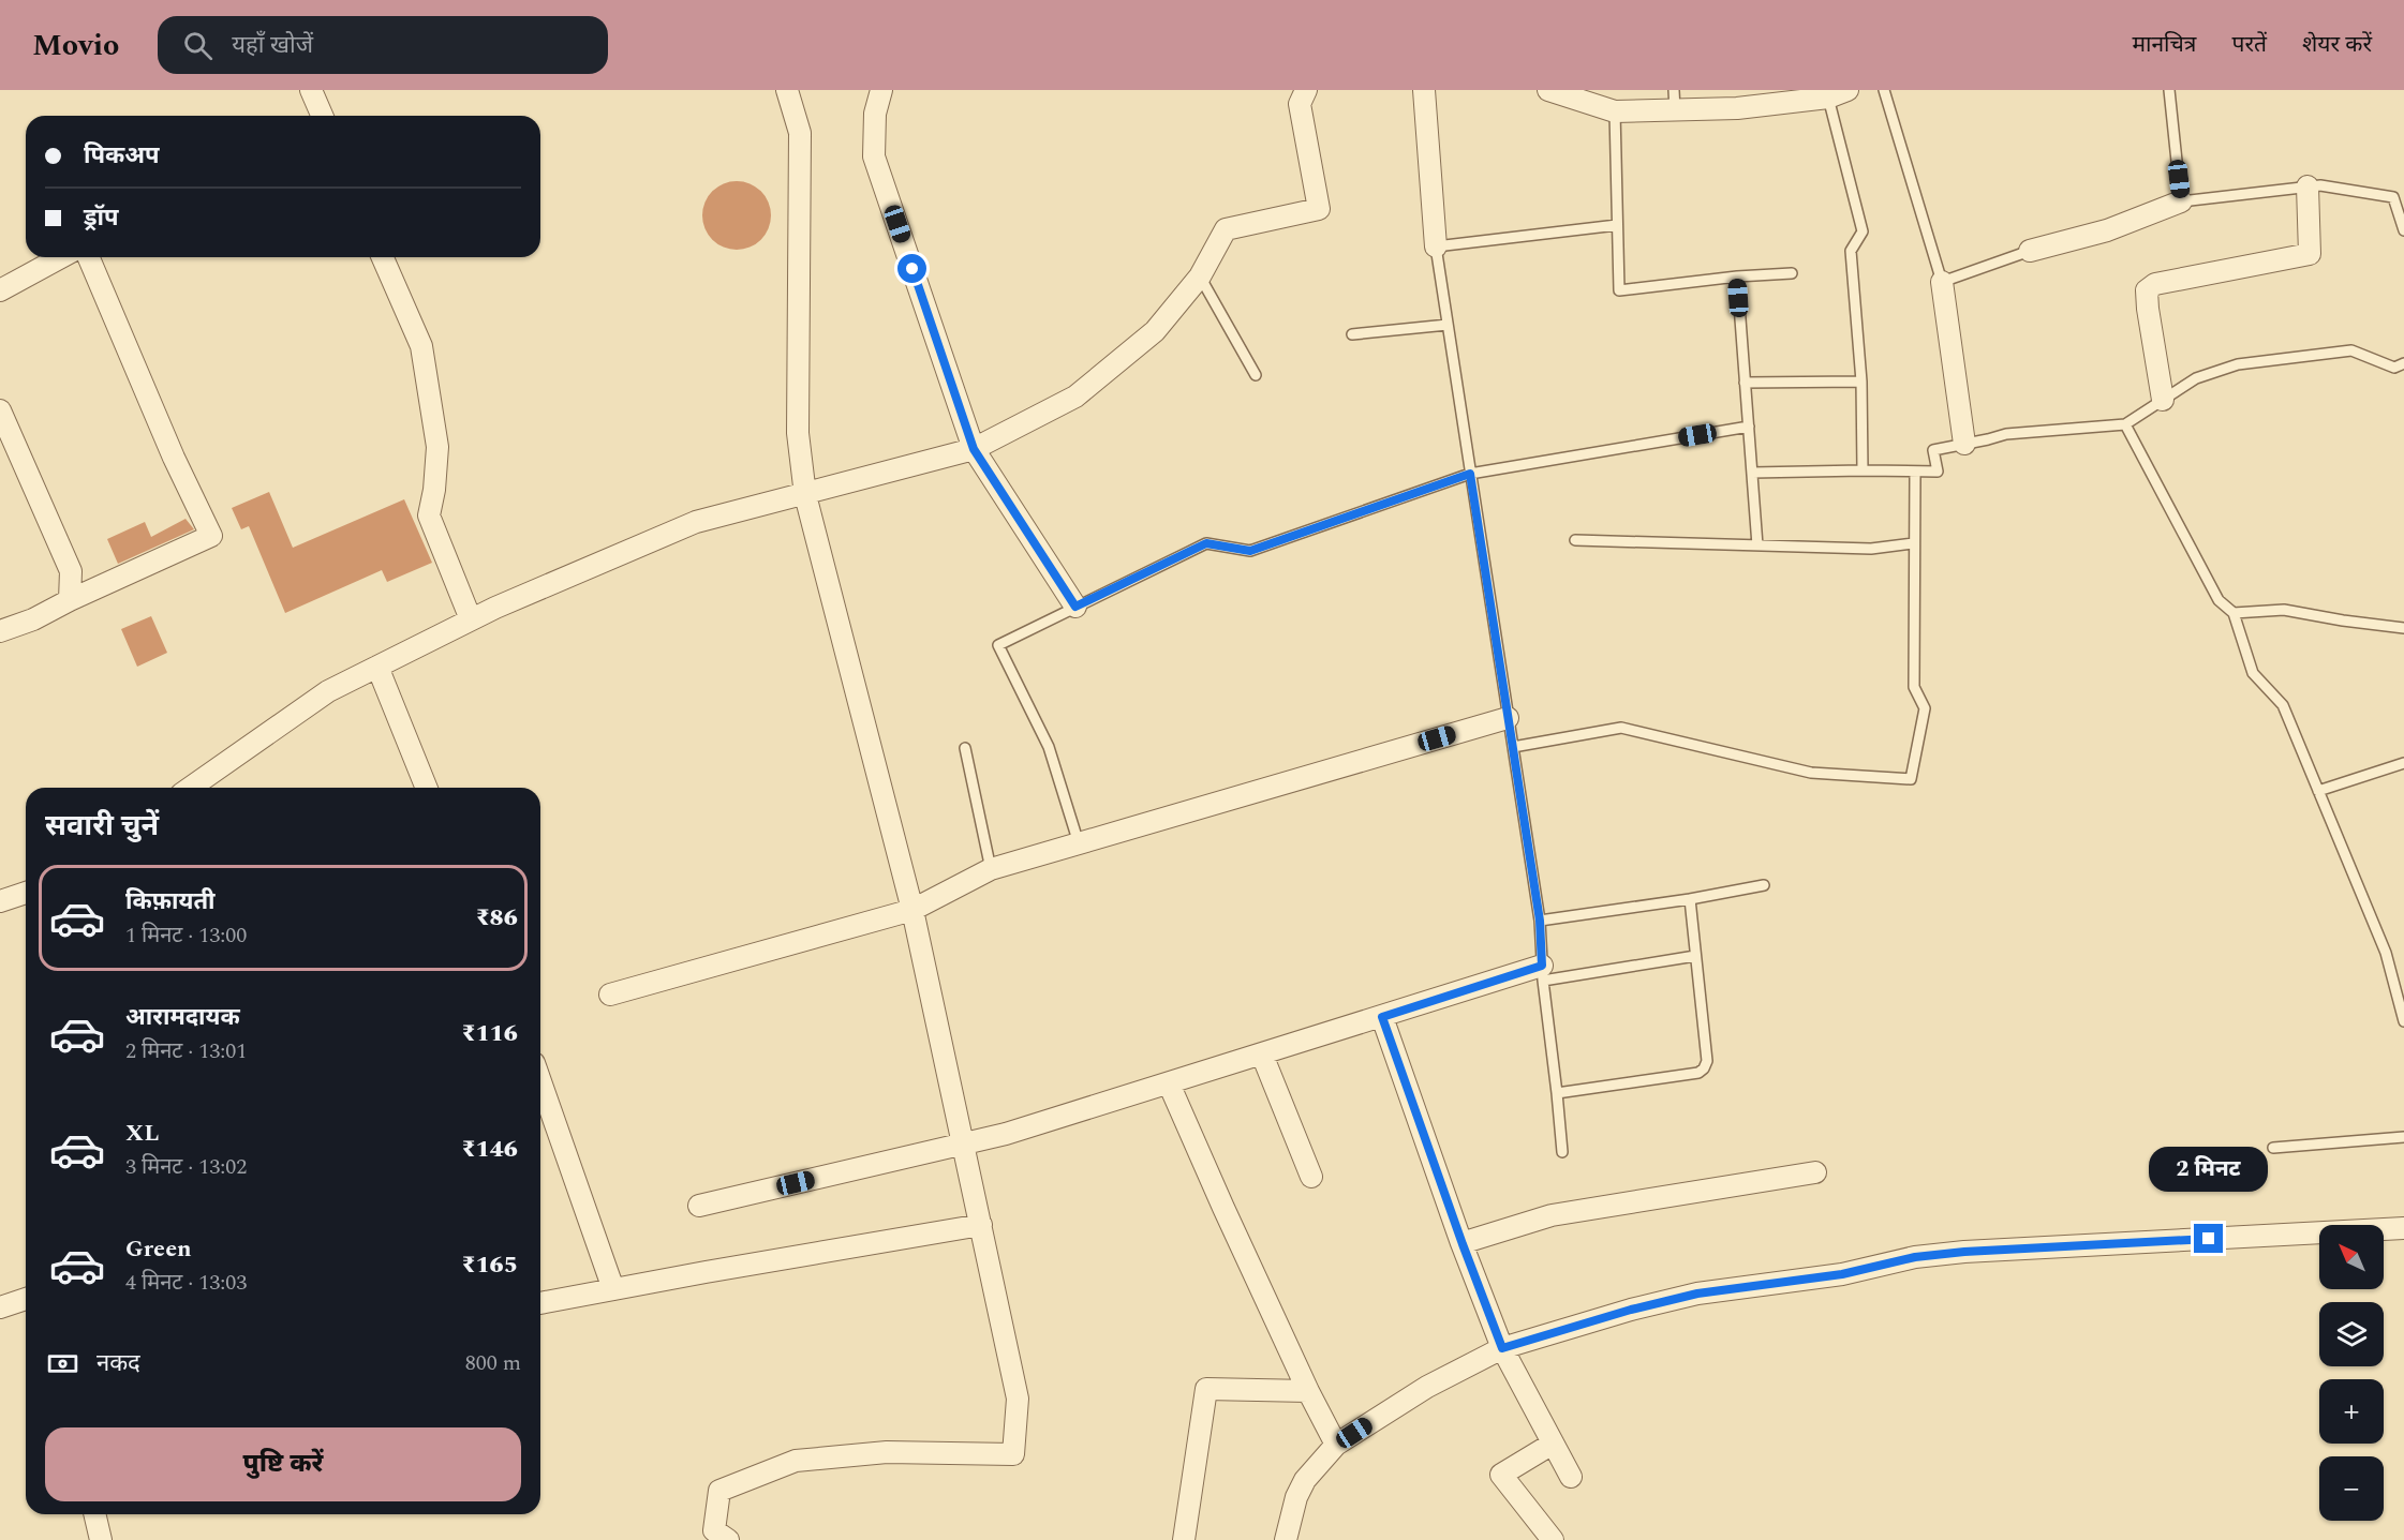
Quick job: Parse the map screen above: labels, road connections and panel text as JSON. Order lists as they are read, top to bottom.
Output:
{
  "north": "top left",
  "page": {
    "header": "Movio",
    "search": "यहाँ खोजें",
    "nav": ["मानचित्र", "परतें", "शेयर करें"],
    "banner": ["पिकअप", "ड्रॉप"],
    "heading": "सवारी चुनें",
    "list": [
      {
        "name": "किफ़ायती",
        "note": "1 मिनट · 13:00",
        "value": "₹86"
      },
      {
        "name": "आरामदायक",
        "note": "2 मिनट · 13:01",
        "value": "₹116"
      },
      {
        "name": "XL",
        "note": "3 मिनट · 13:02",
        "value": "₹146"
      },
      {
        "name": "Green",
        "note": "4 मिनट · 13:03",
        "value": "₹165"
      }
    ],
    "bubble": "2 मिनट",
    "map_buttons": ["+", "−"],
    "pay": ["नकद", "800 m"],
    "buttons": "पुष्टि करें"
  }
}
